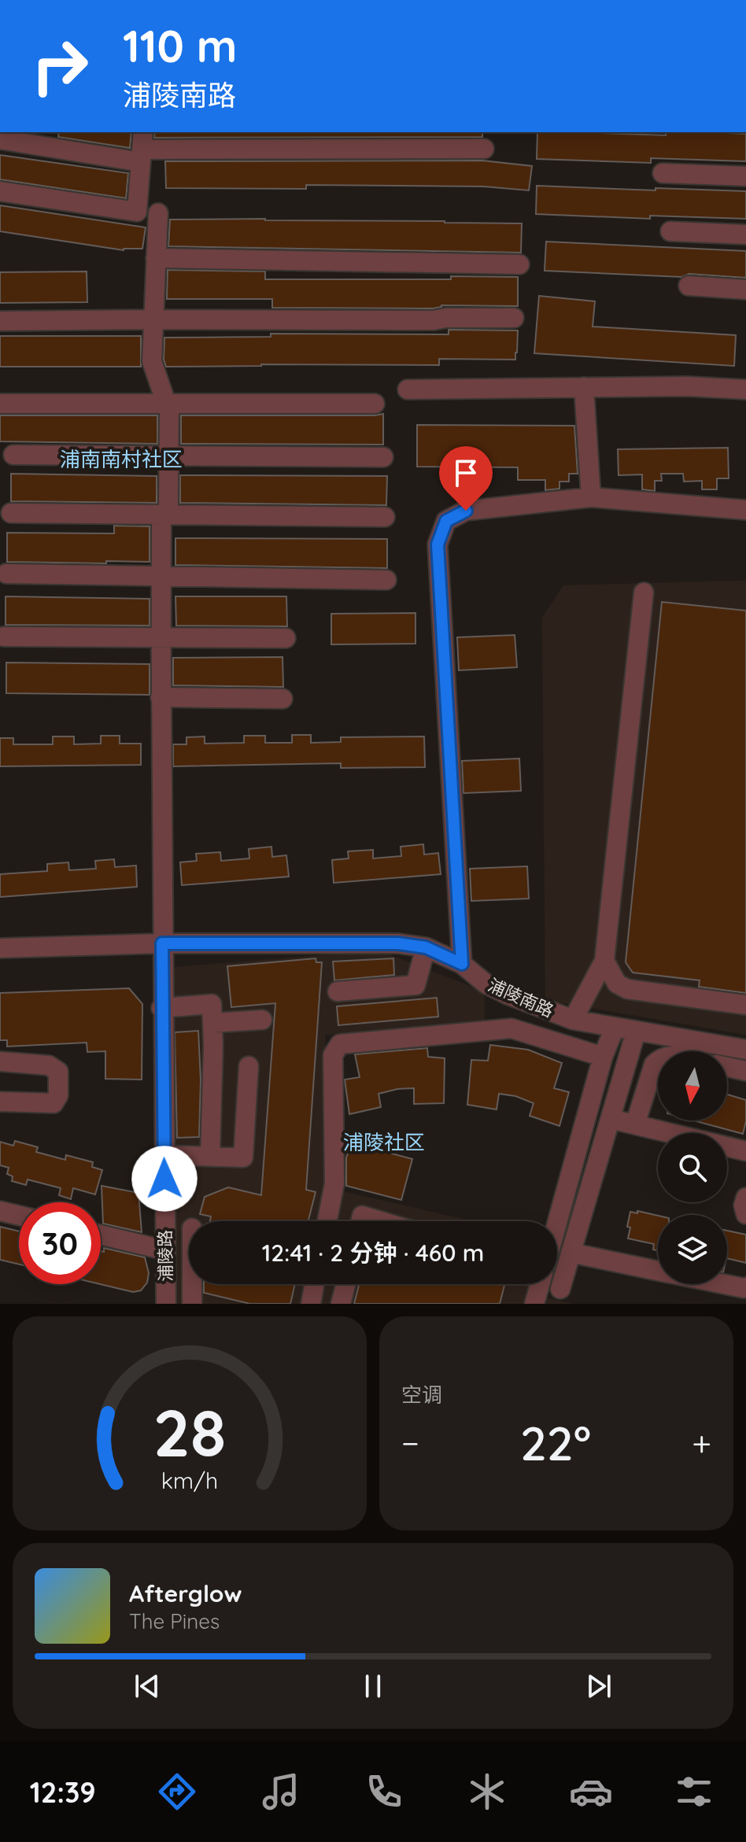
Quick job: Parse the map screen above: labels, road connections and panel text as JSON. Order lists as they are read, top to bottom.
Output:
{
  "streets": {
    "street": ["浦陵南路", "浦陵路"]
  },
  "crossings": [
    ["浦陵南路", "浦陵路"]
  ],
  "districts": ["浦南南村社区", "浦陵社区"],
  "north": "bottom",
  "page": {
    "turn": ["110 m", "浦陵南路"],
    "limit": "30",
    "trip": "12:41 · 2 分钟 · 460 m",
    "tile": "空调",
    "heat": ["−", "22°", "+"],
    "song": ["Afterglow", "The Pines"],
    "tabs": "12:39",
    "gauge": ["28", "km/h"]
  }
}
